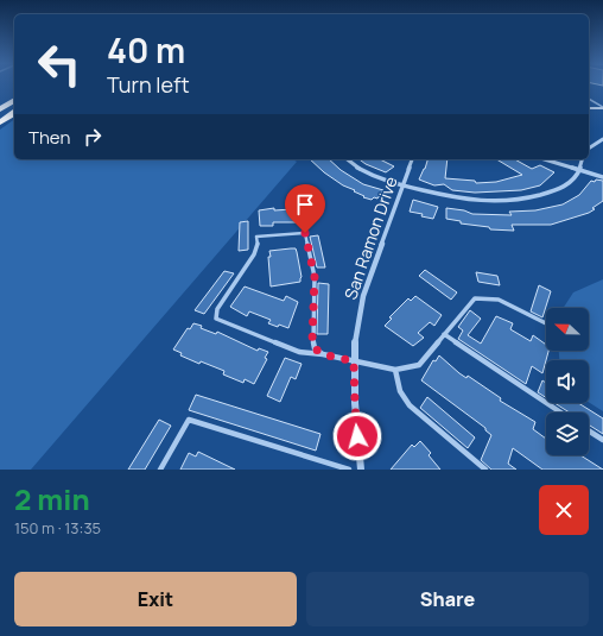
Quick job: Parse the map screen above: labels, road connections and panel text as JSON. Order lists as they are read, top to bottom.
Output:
{
  "streets": {
    "street": ["San Ramon Drive"]
  },
  "north": "left",
  "page": {
    "turn": ["40 m", "Turn left"],
    "then": "Then",
    "heading": ["2 min", "150 m · 13:35"],
    "buttons": ["Exit", "Share"]
  }
}
